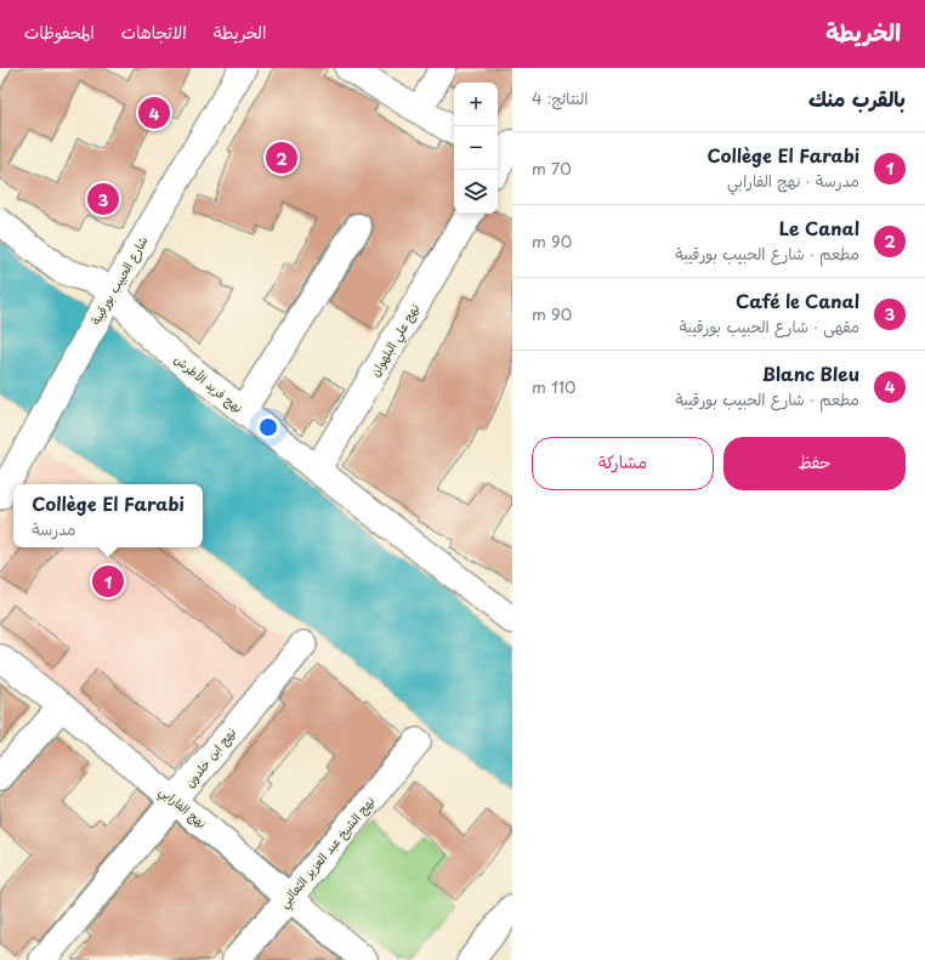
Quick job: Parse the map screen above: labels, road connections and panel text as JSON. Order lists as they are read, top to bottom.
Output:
{
  "streets": {
    "street": [
      "شارع الحبيب بورقيبة",
      "نهج علي البلهوان",
      "نهج فريد الأطرش",
      "نهج ابن خلدون",
      "نهج الفارابي",
      "نهج الشيخ عبد العزيز الثعالبي"
    ]
  },
  "crossings": [
    ["شارع الحبيب بورقيبة", "نهج فريد الأطرش"],
    ["نهج علي البلهوان", "نهج فريد الأطرش"],
    ["نهج ابن خلدون", "نهج الفارابي"],
    ["نهج الفارابي", "نهج الشيخ عبد العزيز الثعالبي"]
  ],
  "page": {
    "header": "الخريطة",
    "nav": ["الخريطة", "الاتجاهات", "المحفوظات"],
    "heading": ["بالقرب منك", "النتائج: 4"],
    "map_buttons": ["+", "−"],
    "pins": [
      "4",
      "2",
      "3",
      "1"
    ],
    "list": [
      {
        "mark": "1",
        "name": "Collège El Farabi",
        "note": "مدرسة · نهج الفارابي",
        "value": "70 m"
      },
      {
        "mark": "2",
        "name": "Le Canal",
        "note": "مطعم · شارع الحبيب بورقيبة",
        "value": "90 m"
      },
      {
        "mark": "3",
        "name": "Café le Canal",
        "note": "مقهى · شارع الحبيب بورقيبة",
        "value": "90 m"
      },
      {
        "mark": "4",
        "name": "Blanc Bleu",
        "note": "مطعم · شارع الحبيب بورقيبة",
        "value": "110 m"
      }
    ],
    "buttons": ["حفظ", "مشاركة"],
    "popup": ["Collège El Farabi", "مدرسة"]
  }
}
